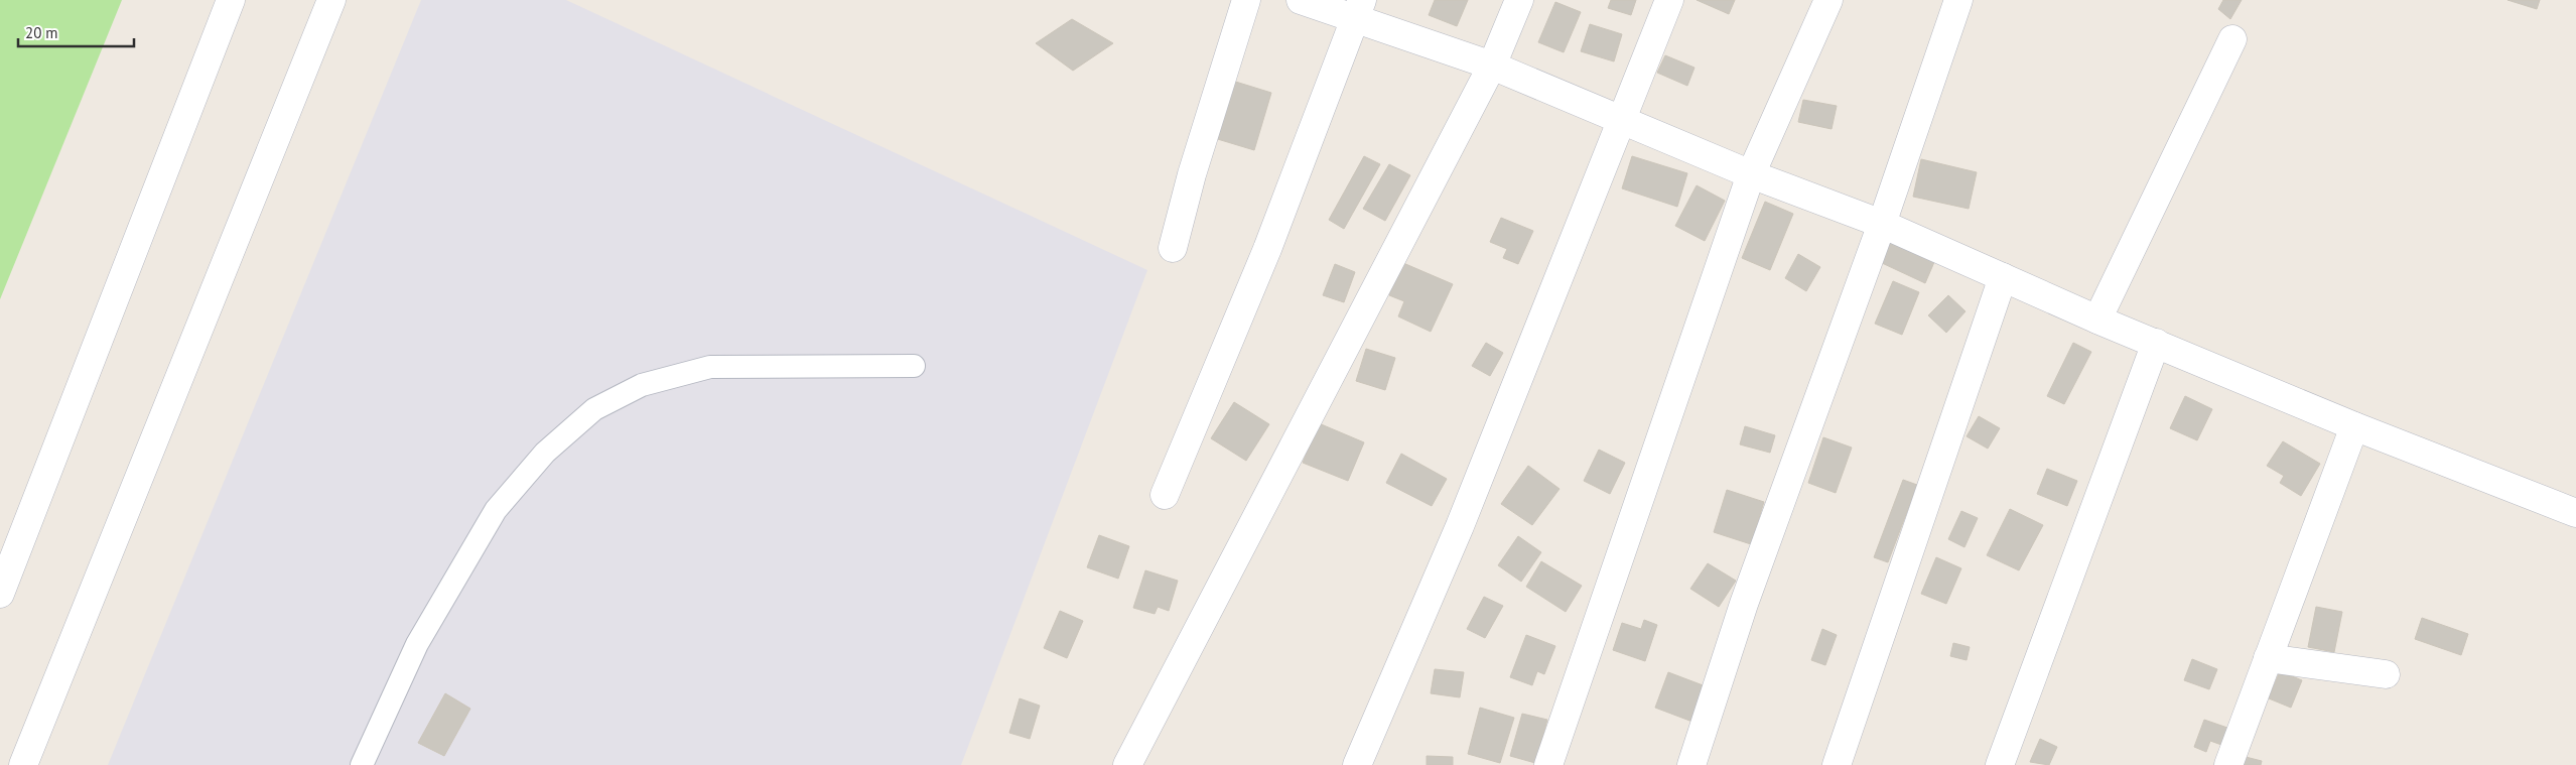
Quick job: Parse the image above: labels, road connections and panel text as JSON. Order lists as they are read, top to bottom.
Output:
{
  "scale_bar": "20 m"
}
